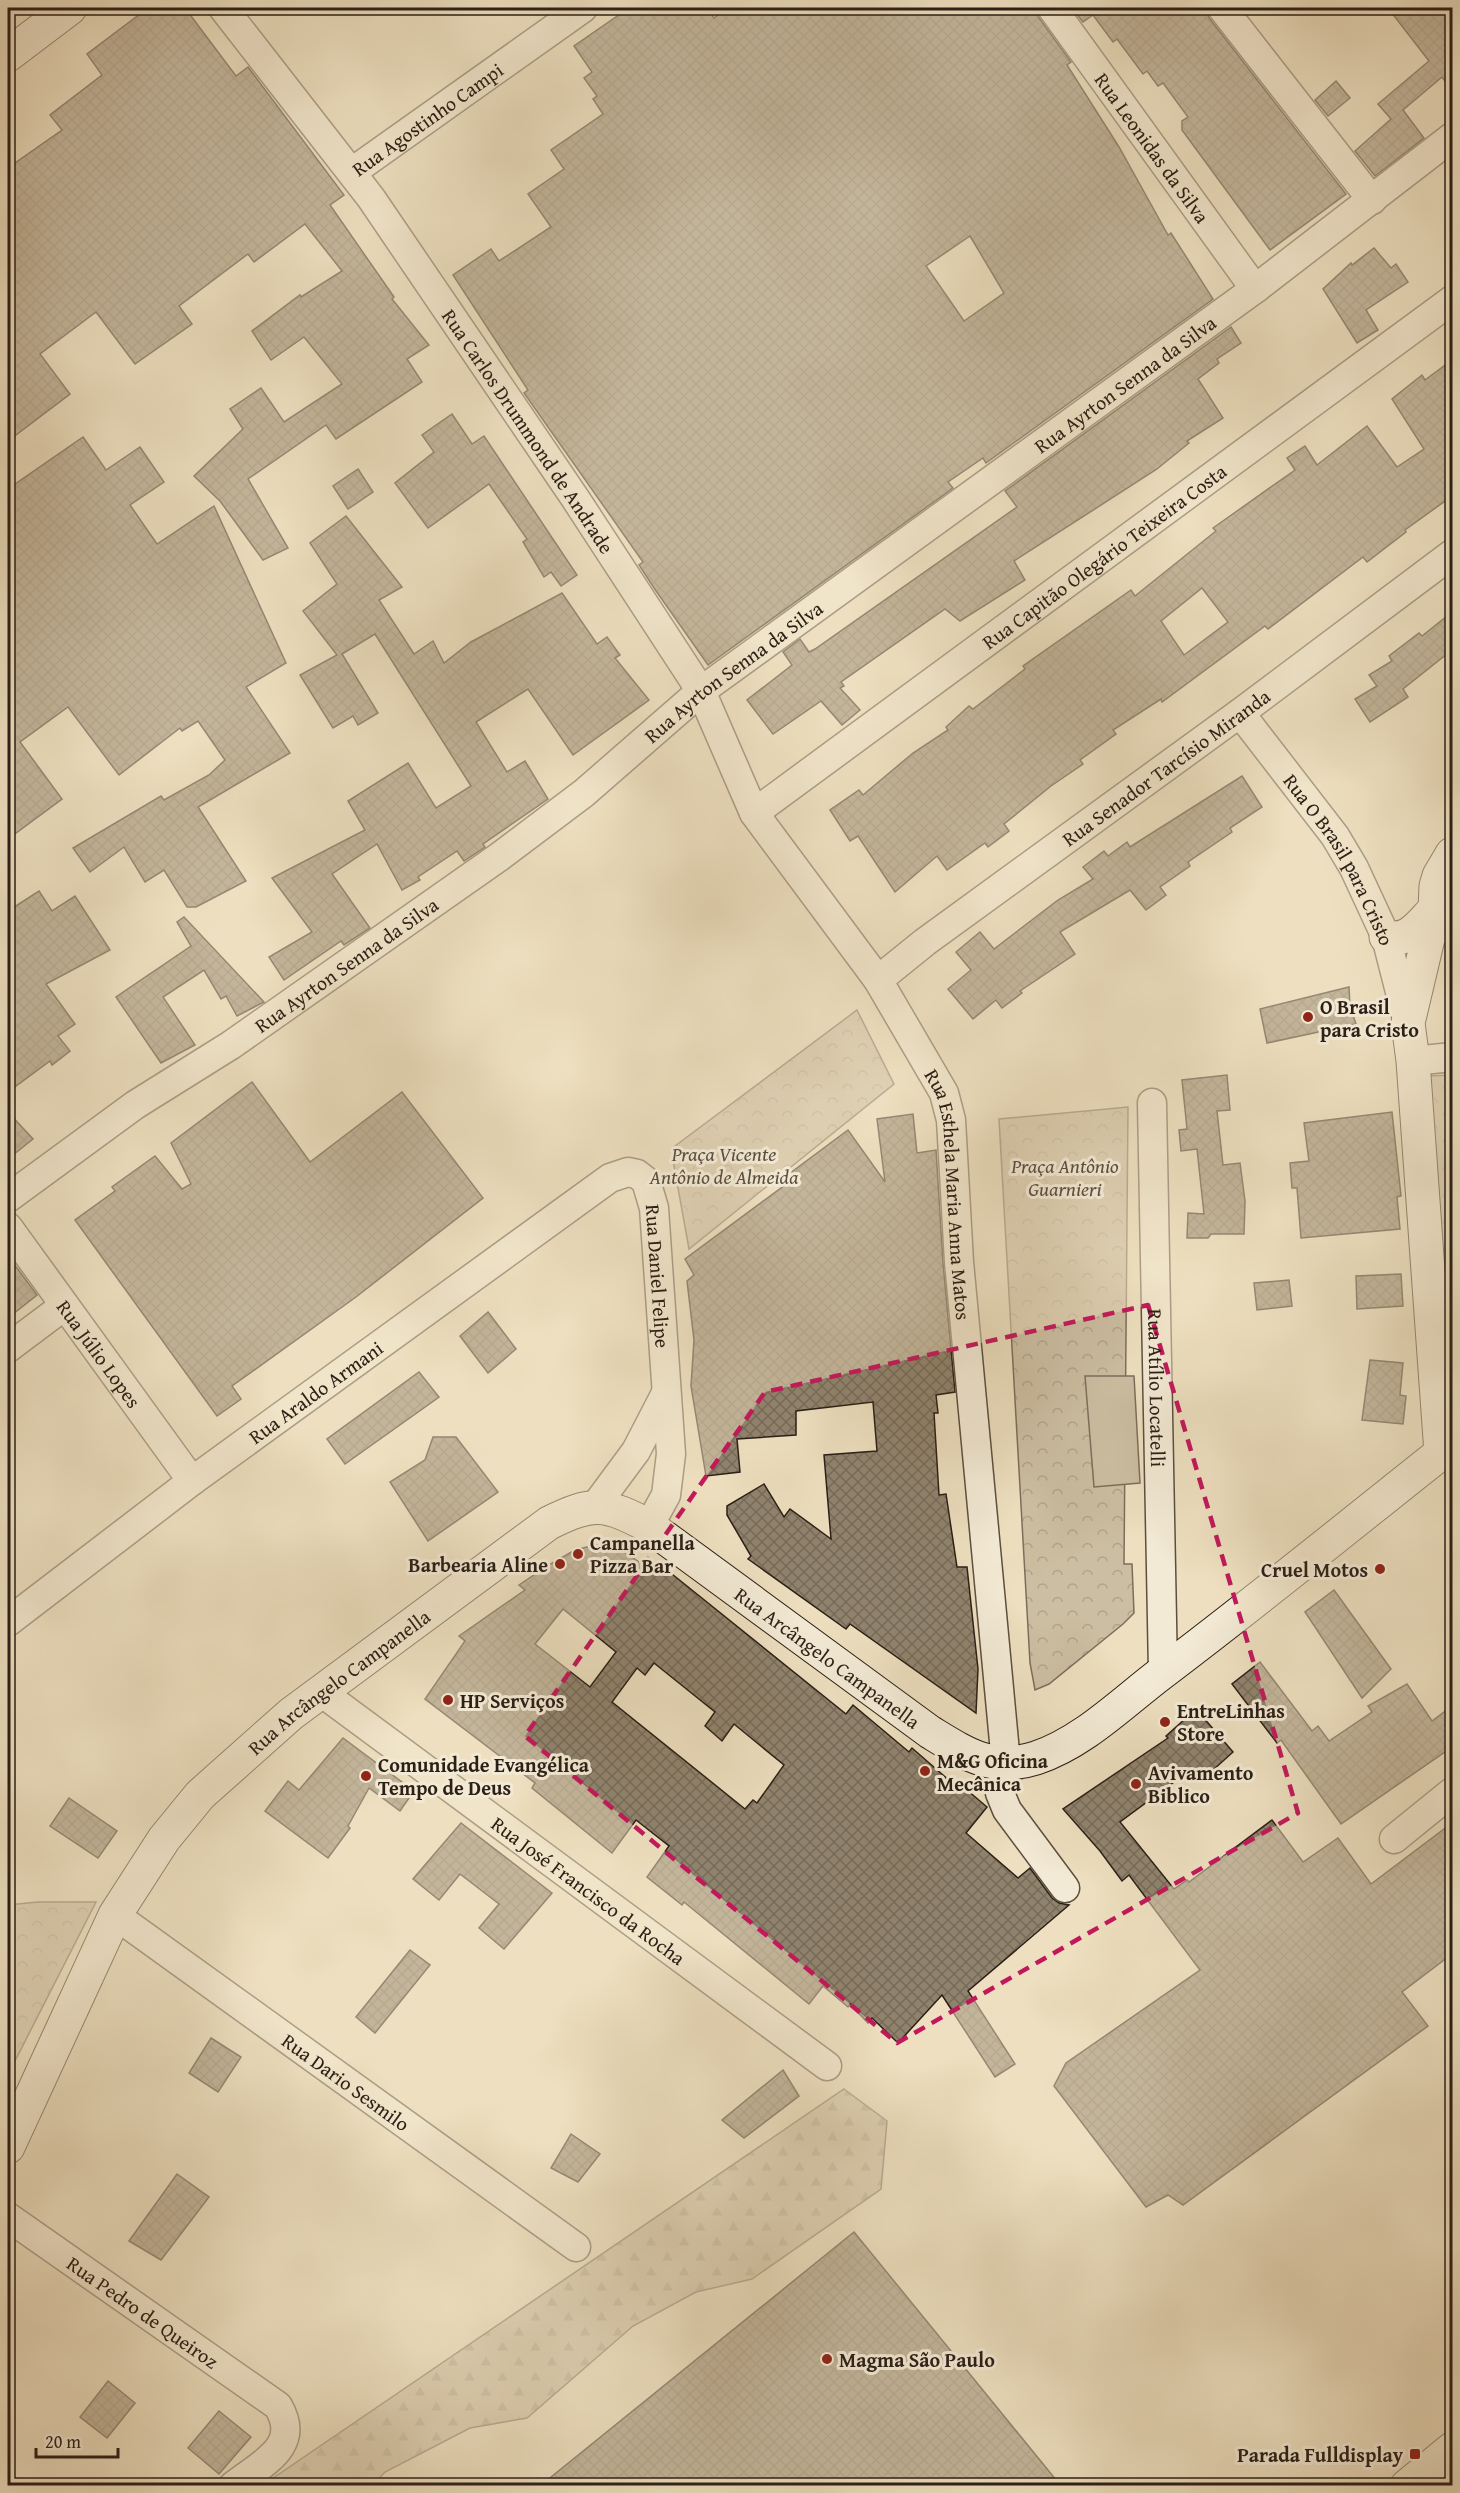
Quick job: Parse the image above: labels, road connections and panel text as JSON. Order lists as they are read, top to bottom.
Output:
{
  "streets": {
    "street": [
      "Rua Agostinho Campi",
      "Rua Leonidas da Silva",
      "Rua Ayrton Senna da Silva",
      "Rua Carlos Drummond de Andrade",
      "Rua Capitão Olegário Teixeira Costa",
      "Rua Senador Tarcísio Miranda",
      "Rua O Brasil para Cristo",
      "Rua Esthela Maria Anna Matos",
      "Rua Daniel Felipe",
      "Rua Júlio Lopes",
      "Rua Atílio Locatelli",
      "Rua Araldo Armani",
      "Rua Arcângelo Campanella",
      "Rua José Francisco da Rocha",
      "Rua Dario Sesmilo",
      "Rua Pedro de Queiroz"
    ]
  },
  "crossings": [
    ["Rua Agostinho Campi", "Rua Carlos Drummond de Andrade"],
    ["Rua Leonidas da Silva", "Rua Ayrton Senna da Silva"],
    ["Rua Ayrton Senna da Silva", "Rua Carlos Drummond de Andrade"],
    ["Rua Ayrton Senna da Silva", "Rua Esthela Maria Anna Matos"],
    ["Rua Carlos Drummond de Andrade", "Rua Esthela Maria Anna Matos"],
    ["Rua Capitão Olegário Teixeira Costa", "Rua Esthela Maria Anna Matos"],
    ["Rua Senador Tarcísio Miranda", "Rua O Brasil para Cristo"],
    ["Rua Senador Tarcísio Miranda", "Rua Esthela Maria Anna Matos"],
    ["Rua O Brasil para Cristo", "Rua Arcângelo Campanella"],
    ["Rua Esthela Maria Anna Matos", "Rua Arcângelo Campanella"],
    ["Rua Daniel Felipe", "Rua Araldo Armani"],
    ["Rua Daniel Felipe", "Rua Arcângelo Campanella"],
    ["Rua Júlio Lopes", "Rua Araldo Armani"],
    ["Rua Atílio Locatelli", "Rua Arcângelo Campanella"],
    ["Rua Arcângelo Campanella", "Rua José Francisco da Rocha"],
    ["Rua Arcângelo Campanella", "Rua Dario Sesmilo"]
  ],
  "parks": ["Praça Vicente Antônio de Almeida", "Praça Antônio Guarnieri"],
  "places": {
    "other": [
      "O Brasil para Cristo",
      "Campanella Pizza Bar",
      "Barbearia Aline",
      "Cruel Motos",
      "HP Serviços",
      "EntreLinhas Store",
      "M&G Oficina Mecânica",
      "Comunidade Evangélica Tempo de Deus",
      "Avivamento Biblico",
      "Magma São Paulo"
    ],
    "transit": ["Parada Fulldisplay"]
  },
  "scale_bar": "20 m"
}
